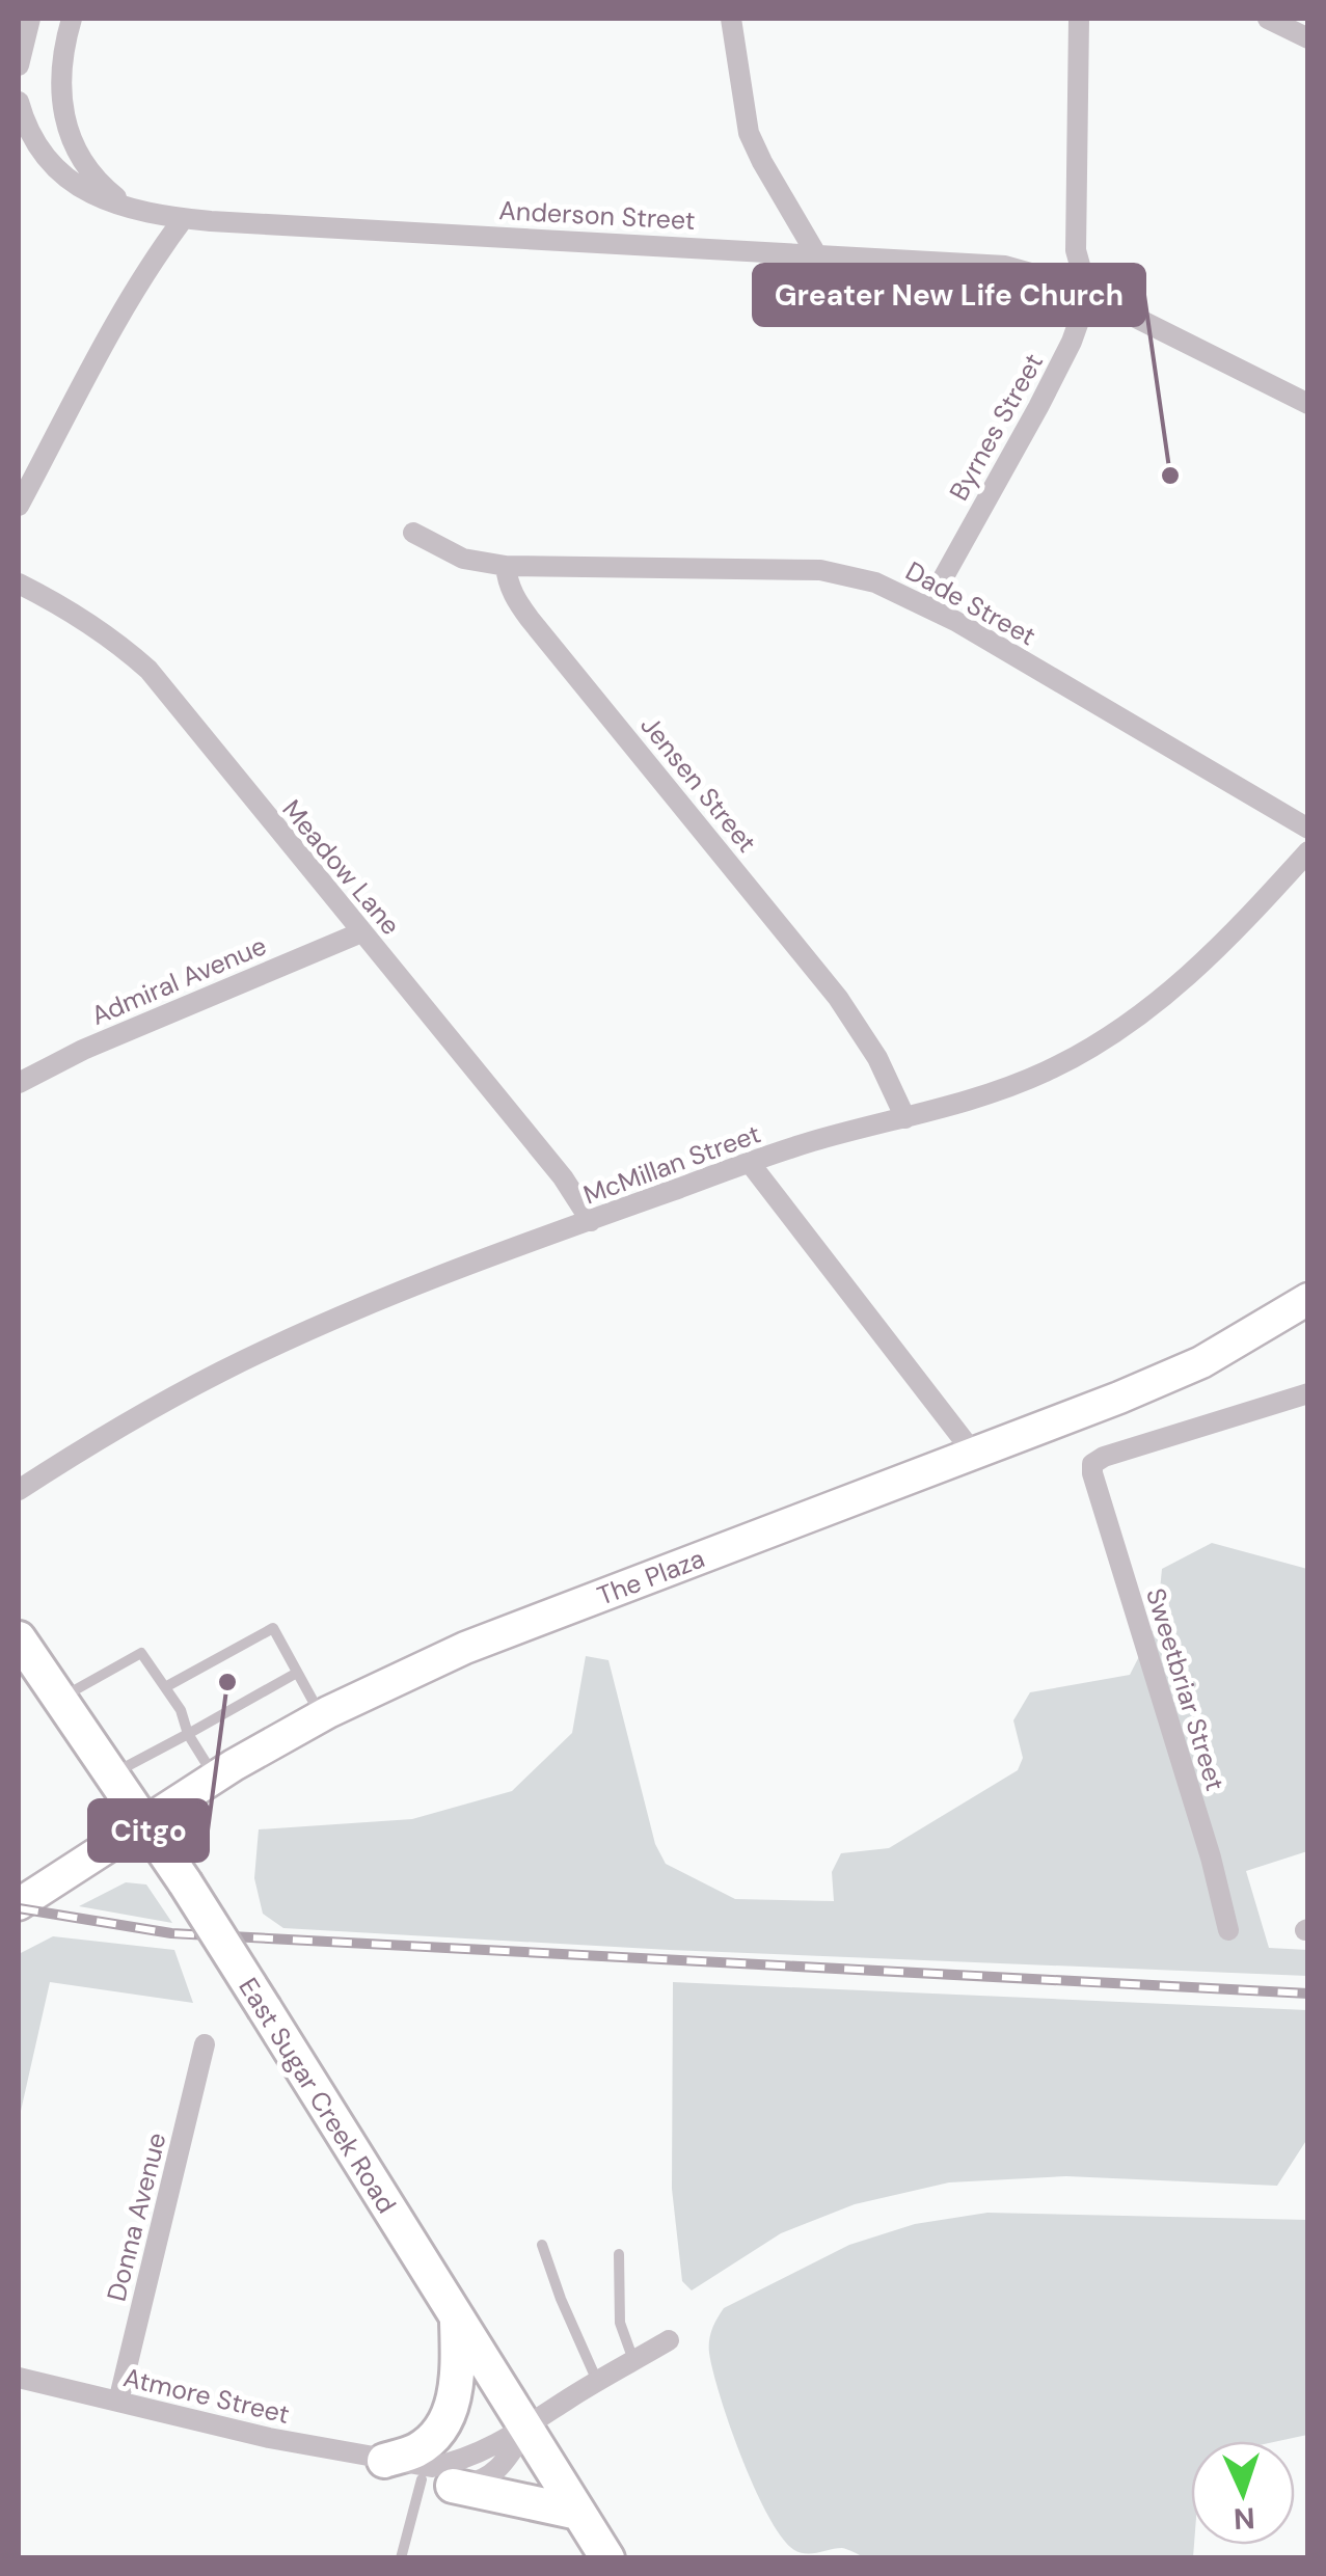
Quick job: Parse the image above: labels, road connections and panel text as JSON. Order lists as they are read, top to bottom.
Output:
{
  "streets": {
    "main road": ["The Plaza", "East Sugar Creek Road"],
    "street": [
      "Anderson Street",
      "Byrnes Street",
      "Dade Street",
      "Jensen Street",
      "Meadow Lane",
      "Admiral Avenue",
      "McMillan Street",
      "Sweetbriar Street",
      "Donna Avenue",
      "Atmore Street"
    ]
  },
  "crossings": [
    ["Anderson Street", "Byrnes Street"],
    ["Byrnes Street", "Dade Street"],
    ["Dade Street", "Jensen Street"],
    ["Jensen Street", "McMillan Street"],
    ["Meadow Lane", "Admiral Avenue"],
    ["Meadow Lane", "McMillan Street"],
    ["The Plaza", "East Sugar Creek Road"],
    ["East Sugar Creek Road", "Atmore Street"],
    ["Donna Avenue", "Atmore Street"]
  ],
  "places": ["Greater New Life Church", "Citgo"],
  "north": "bottom"
}
